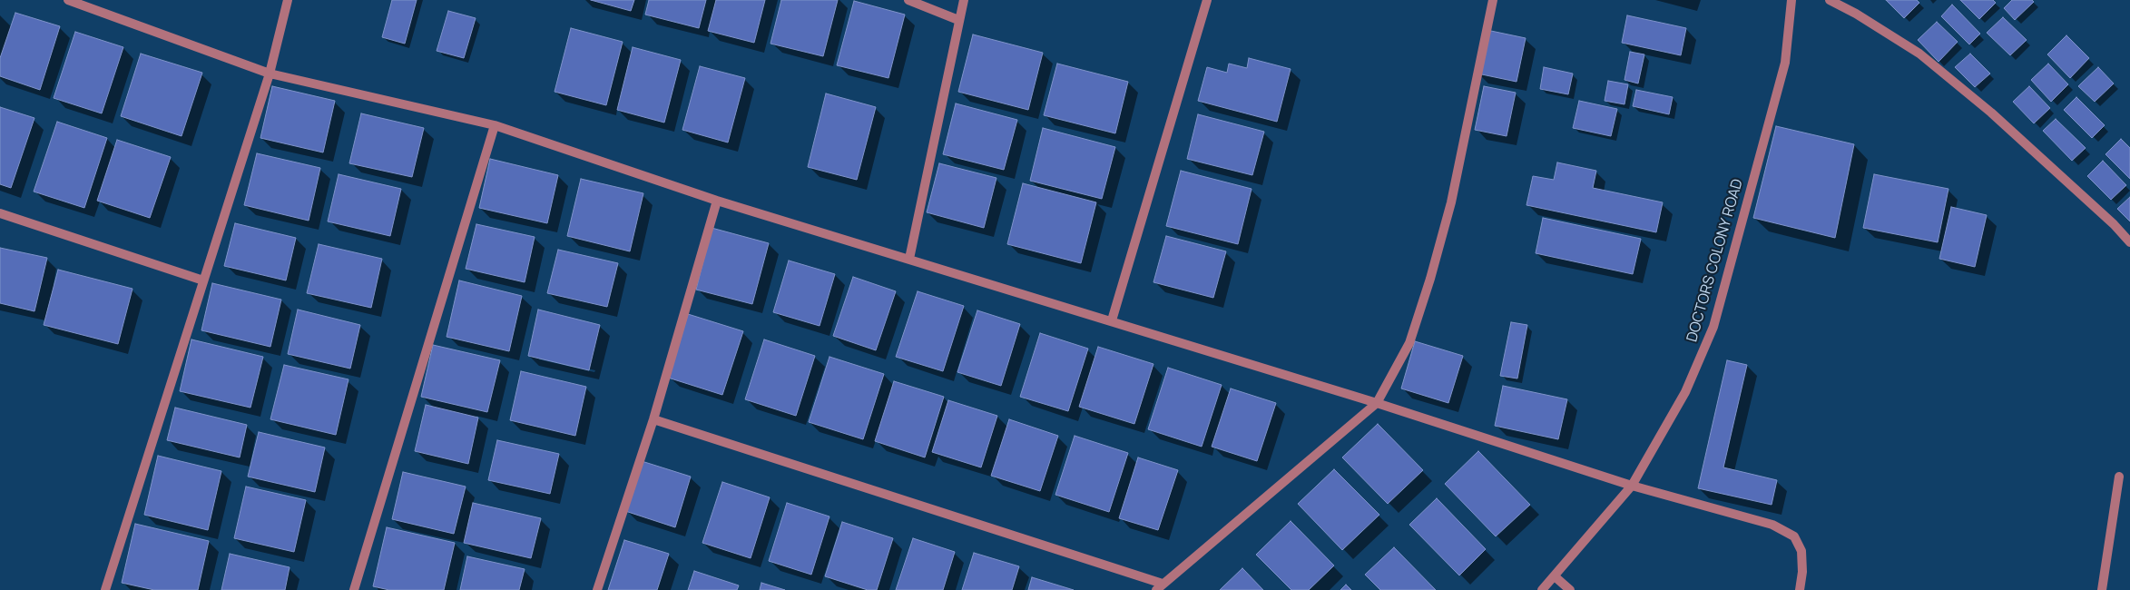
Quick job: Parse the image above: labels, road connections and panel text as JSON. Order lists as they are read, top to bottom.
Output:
{
  "streets": {
    "street": ["DOCTORS COLONY ROAD"]
  }
}
